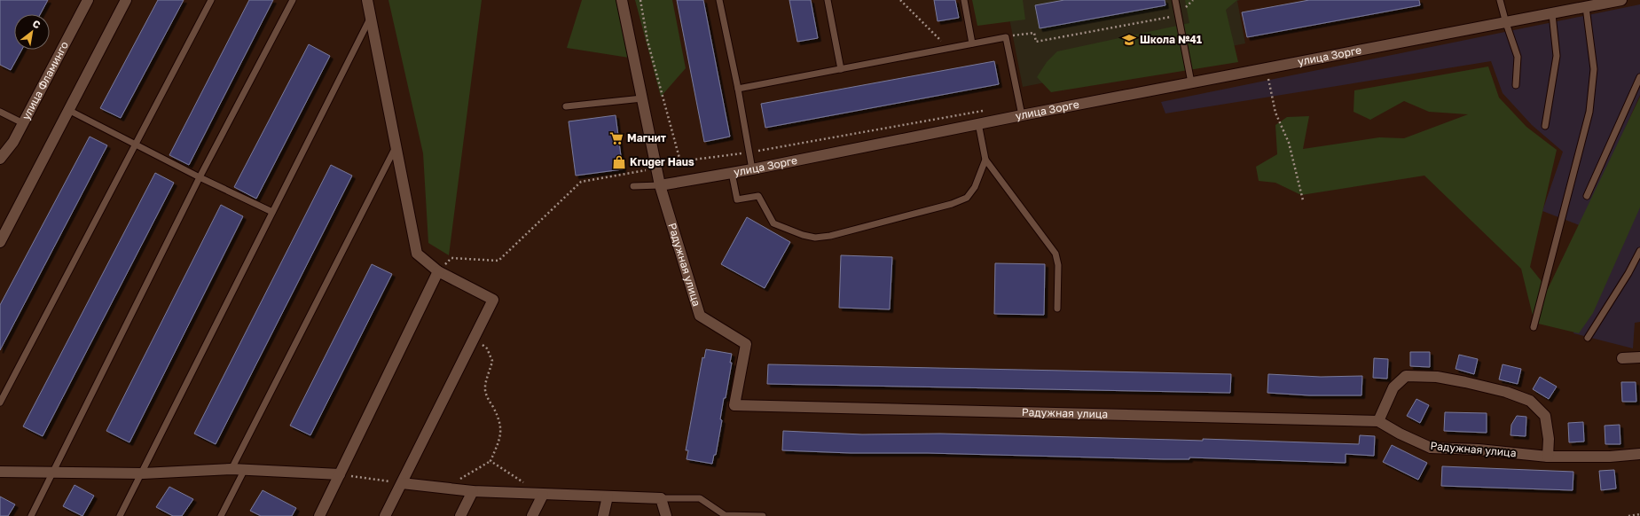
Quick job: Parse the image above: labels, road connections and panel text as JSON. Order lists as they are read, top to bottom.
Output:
{
  "streets": {
    "street": ["улица Зорге", "улица Фламинго", "Радужная улица"]
  },
  "crossings": [
    ["улица Зорге", "Радужная улица"]
  ],
  "places": {
    "school or university": ["Школа №41"],
    "supermarket": ["Магнит"],
    "shop": ["Kruger Haus"]
  },
  "north": "top right"
}
